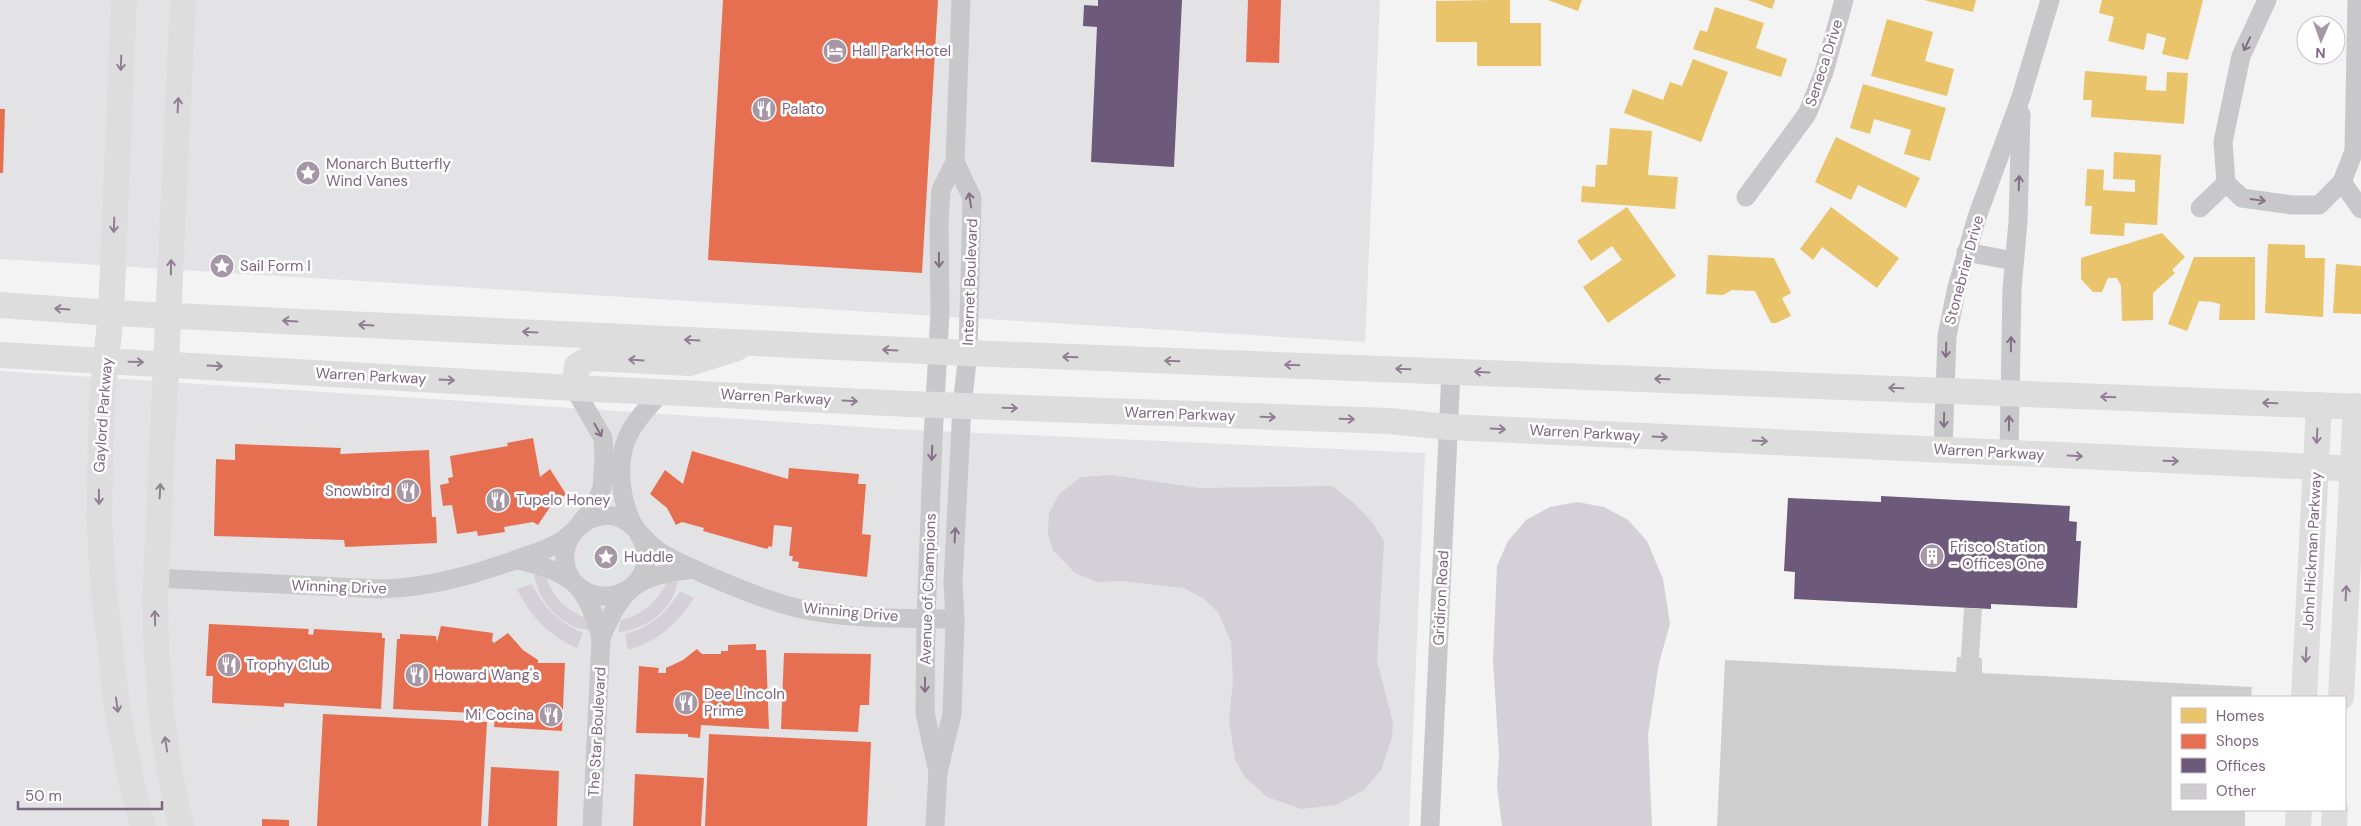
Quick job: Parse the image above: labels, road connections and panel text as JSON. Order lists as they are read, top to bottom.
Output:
{
  "streets": {
    "main road": ["Warren Parkway", "Gaylord Parkway", "John Hickman Parkway"],
    "street": [
      "Seneca Drive",
      "Stonebriar Drive",
      "Internet Boulevard",
      "Winning Drive",
      "Avenue of Champions",
      "Gridiron Road",
      "The Star Boulevard"
    ]
  },
  "crossings": [
    ["Stonebriar Drive", "Warren Parkway"],
    ["Internet Boulevard", "Warren Parkway"],
    ["Internet Boulevard", "Avenue of Champions"],
    ["Warren Parkway", "Gaylord Parkway"],
    ["Warren Parkway", "John Hickman Parkway"],
    ["Warren Parkway", "Avenue of Champions"],
    ["Warren Parkway", "Gridiron Road"],
    ["Winning Drive", "Avenue of Champions"],
    ["Winning Drive", "The Star Boulevard"]
  ],
  "places": {
    "hotel": ["Hall Park Hotel"],
    "restaurant": [
      "Palato",
      "Snowbird",
      "Tupelo Honey",
      "Trophy Club",
      "Howard Wang's",
      "Dee Lincoln Prime",
      "Mi Cocina"
    ],
    "place": ["Monarch Butterfly Wind Vanes", "Sail Form I", "Huddle"],
    "building": ["Frisco Station - Offices One"]
  },
  "legend": [
    "Homes",
    "Shops",
    "Offices",
    "Other"
  ],
  "scale_bar": "50 m",
  "north": "bottom"
}
